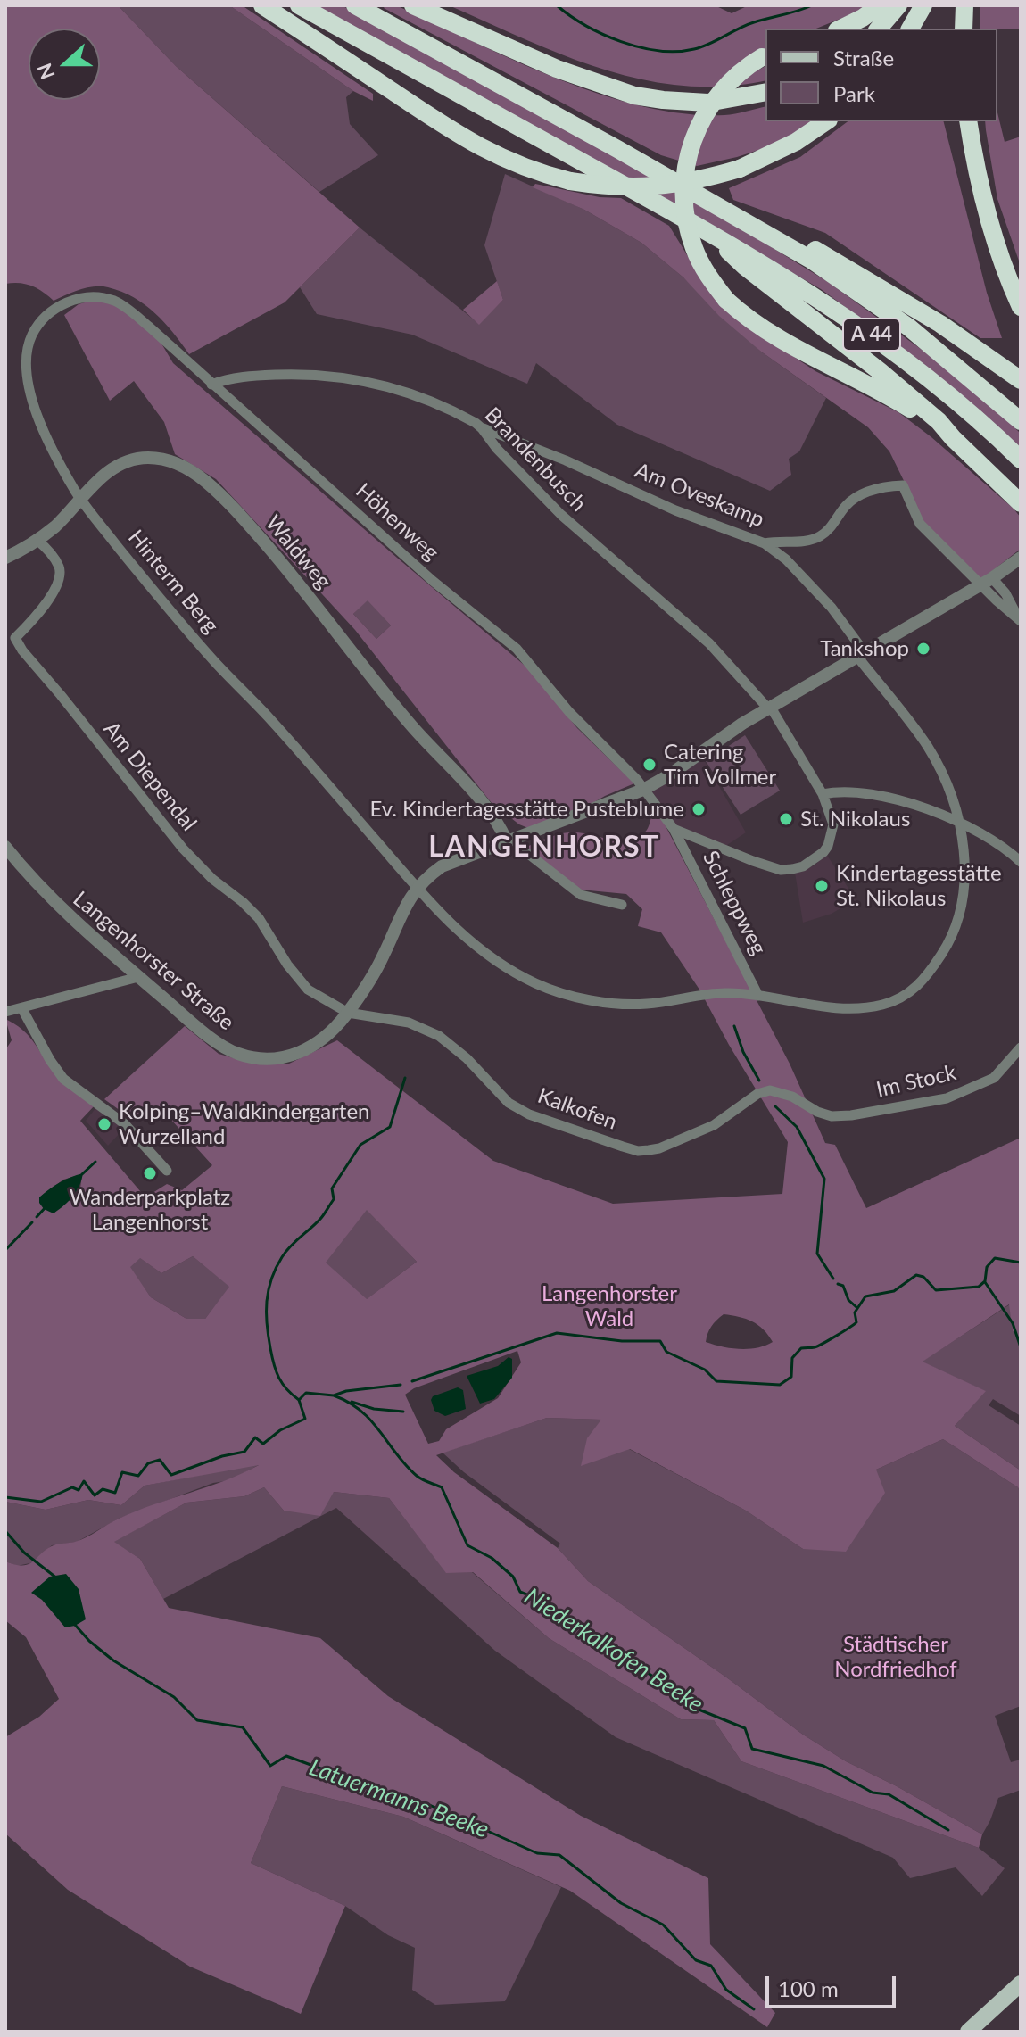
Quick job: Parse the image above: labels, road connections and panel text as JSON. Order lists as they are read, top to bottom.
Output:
{
  "streets": {
    "highway": ["A 44"],
    "street": [
      "Brandenbusch",
      "Am Oveskamp",
      "Höhenweg",
      "Waldweg",
      "Hinterm Berg",
      "Am Diependal",
      "Schleppweg",
      "Langenhorster Straße",
      "Im Stock",
      "Kalkofen"
    ]
  },
  "crossings": [
    ["Brandenbusch", "Am Oveskamp"],
    ["Brandenbusch", "Höhenweg"],
    ["Brandenbusch", "Schleppweg"],
    ["Brandenbusch", "Langenhorster Straße"],
    ["Am Oveskamp", "Hinterm Berg"],
    ["Am Oveskamp", "Schleppweg"],
    ["Am Oveskamp", "Langenhorster Straße"],
    ["Höhenweg", "Hinterm Berg"],
    ["Höhenweg", "Schleppweg"],
    ["Höhenweg", "Langenhorster Straße"],
    ["Waldweg", "Hinterm Berg"],
    ["Waldweg", "Am Diependal"],
    ["Waldweg", "Langenhorster Straße"],
    ["Hinterm Berg", "Schleppweg"],
    ["Hinterm Berg", "Langenhorster Straße"],
    ["Am Diependal", "Langenhorster Straße"],
    ["Am Diependal", "Kalkofen"],
    ["Langenhorster Straße", "Kalkofen"],
    ["Im Stock", "Kalkofen"]
  ],
  "districts": ["LANGENHORST"],
  "water": ["Niederkalkofen Beeke", "Latuermanns Beeke"],
  "parks": ["Langenhorster Wald", "Städtischer Nordfriedhof"],
  "places": [
    "Tankshop",
    "Catering Tim Vollmer",
    "Ev. Kindertagesstätte Pusteblume",
    "St. Nikolaus",
    "Kindertagesstätte St. Nikolaus",
    "Kolping–Waldkindergarten Wurzelland",
    "Wanderparkplatz Langenhorst"
  ],
  "legend": ["Straße", "Park"],
  "scale_bar": "100 m",
  "north": "left"
}
